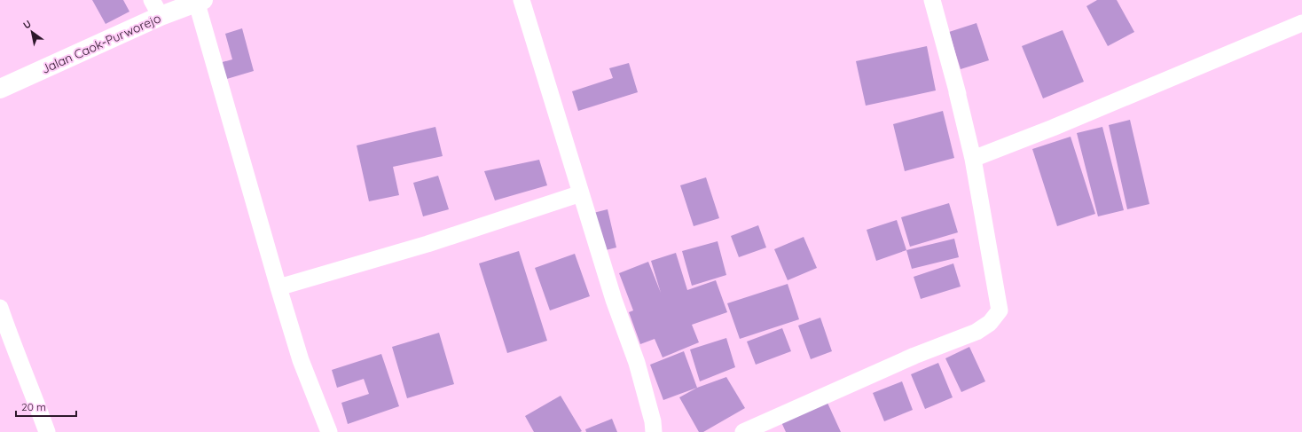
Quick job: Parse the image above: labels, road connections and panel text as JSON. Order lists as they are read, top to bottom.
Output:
{
  "streets": {
    "street": ["Jalan Caok-Purworejo"]
  },
  "scale_bar": "20 m",
  "north": "top left"
}
